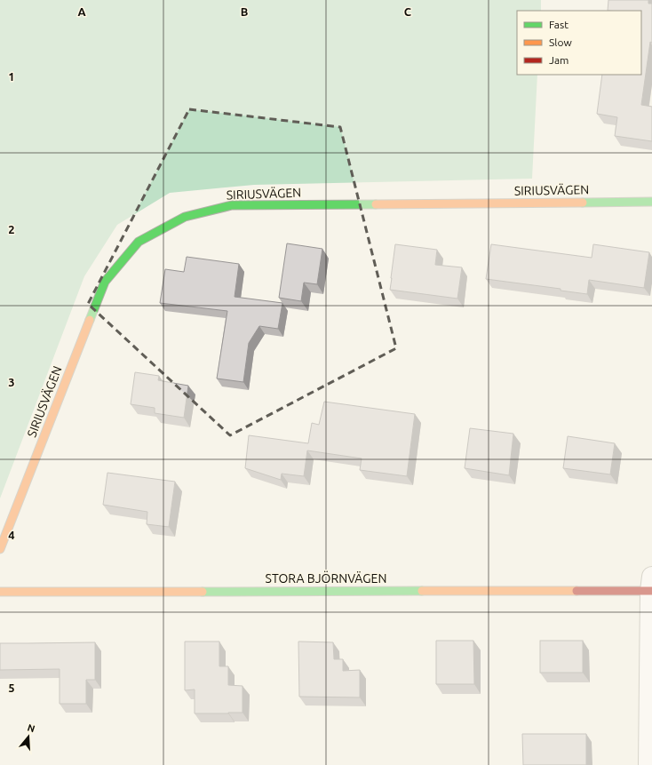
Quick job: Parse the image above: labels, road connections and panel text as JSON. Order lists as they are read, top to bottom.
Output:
{
  "streets": {
    "street": ["SIRIUSVÄGEN", "STORA BJÖRNVÄGEN"]
  },
  "legend": ["Fast", "Slow", "Jam"],
  "north": "top",
  "grid": {
    "columns": ["A", "B", "C"],
    "rows": [
      "1",
      "2",
      "3",
      "4",
      "5"
    ]
  }
}
